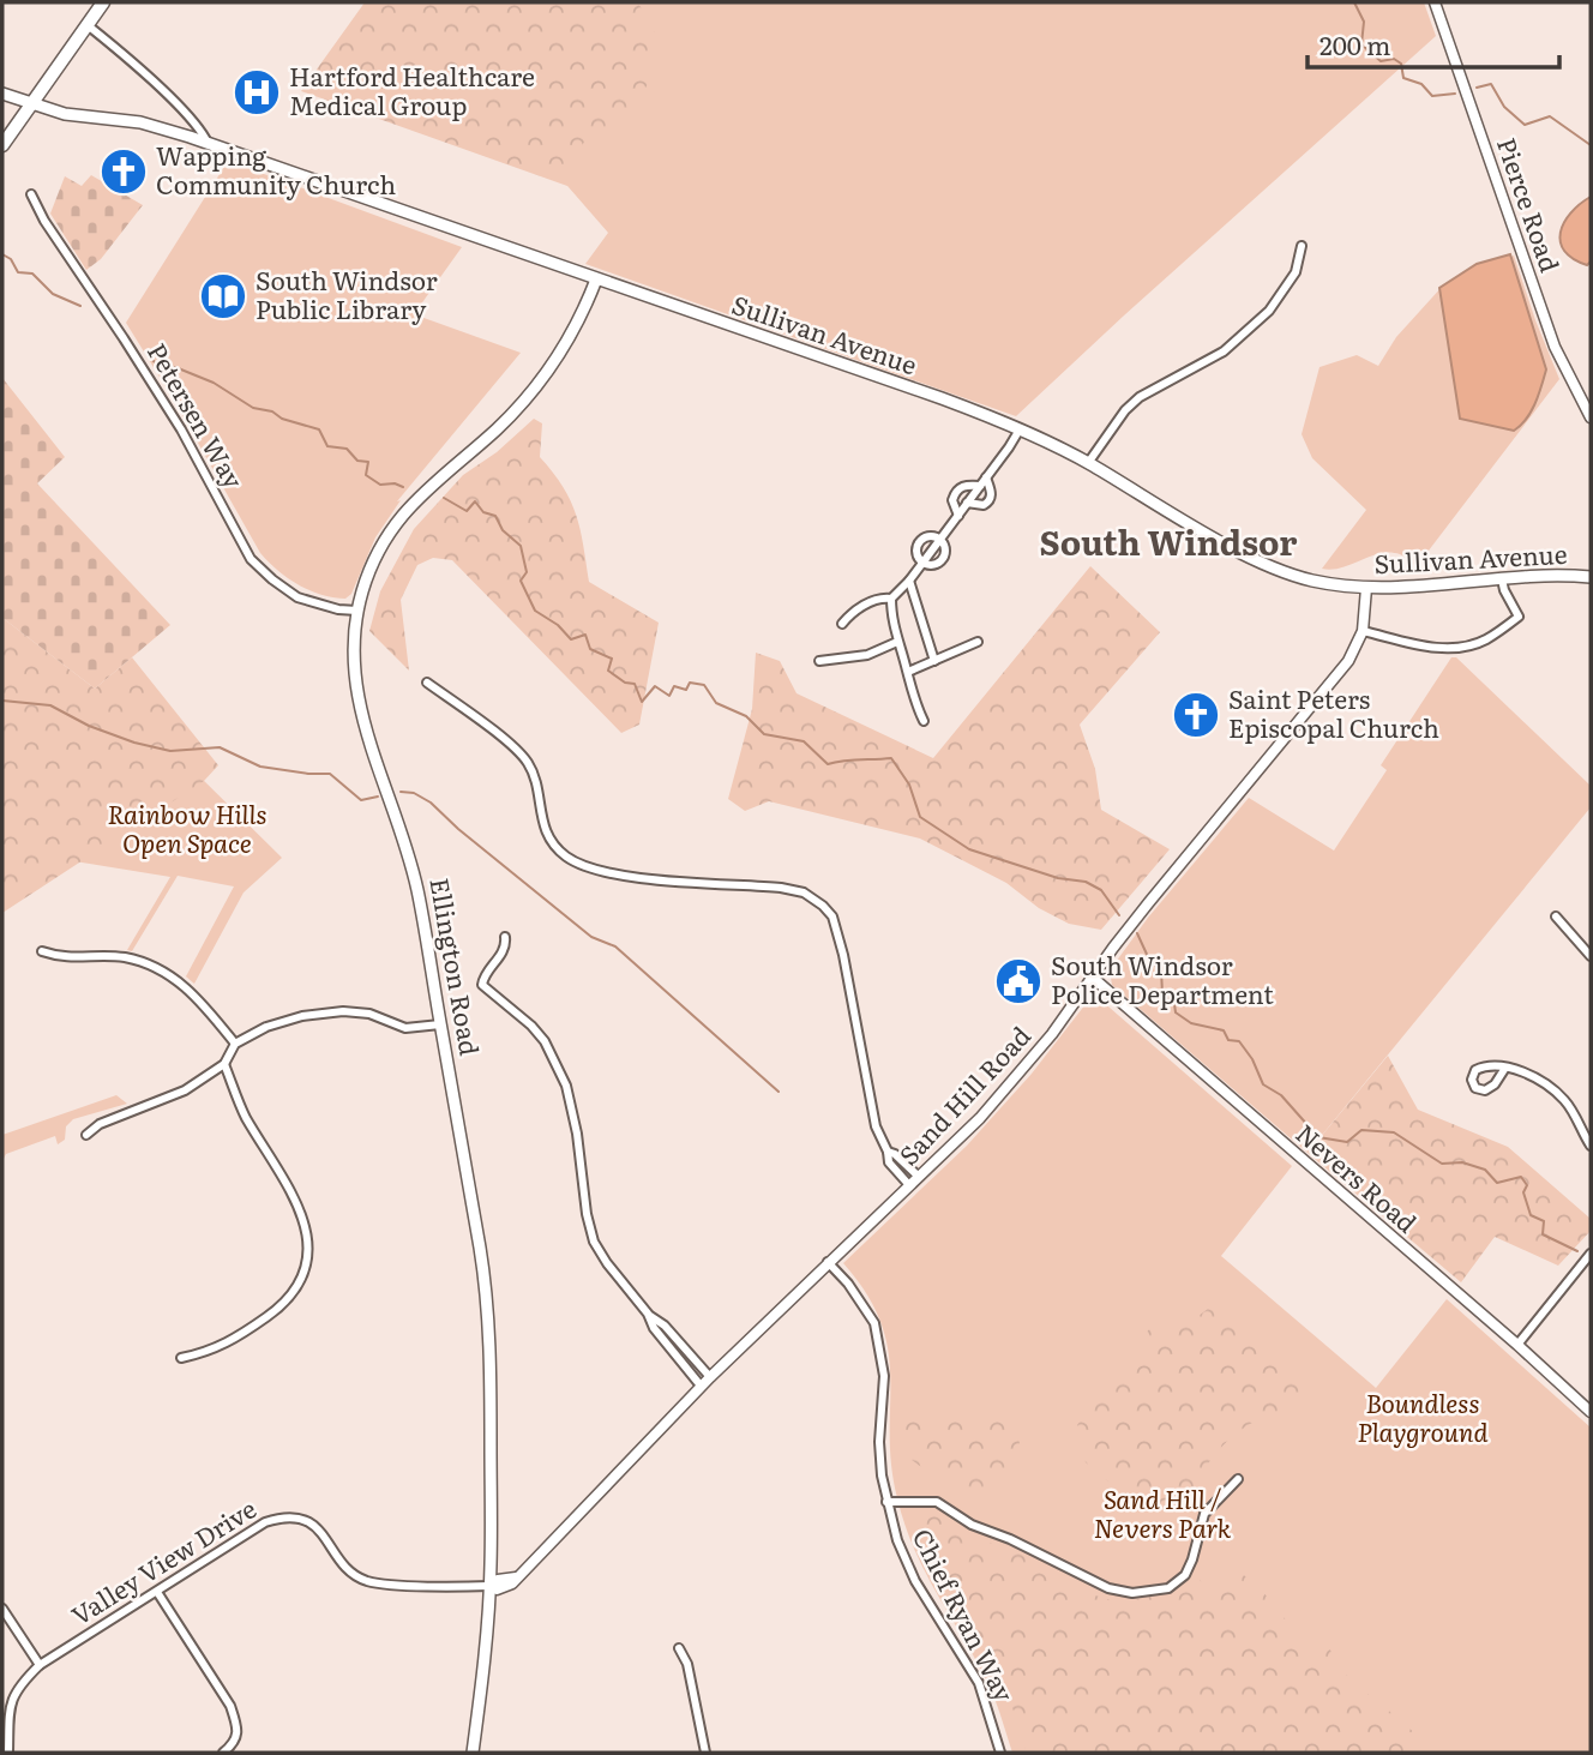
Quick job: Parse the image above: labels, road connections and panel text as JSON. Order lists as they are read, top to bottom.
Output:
{
  "streets": {
    "main road": ["Sullivan Avenue", "Ellington Road"],
    "street": [
      "Pierce Road",
      "Petersen Way",
      "Sand Hill Road",
      "Nevers Road",
      "Valley View Drive",
      "Chief Ryan Way"
    ]
  },
  "crossings": [
    ["Sullivan Avenue", "Ellington Road"],
    ["Sullivan Avenue", "Sand Hill Road"],
    ["Petersen Way", "Ellington Road"],
    ["Ellington Road", "Sand Hill Road"],
    ["Ellington Road", "Valley View Drive"],
    ["Sand Hill Road", "Nevers Road"],
    ["Sand Hill Road", "Valley View Drive"],
    ["Sand Hill Road", "Chief Ryan Way"]
  ],
  "districts": ["South Windsor"],
  "parks": ["Rainbow Hills Open Space", "Boundless Playground", "Sand Hill / Nevers Park"],
  "places": {
    "hospital": ["Hartford Healthcare Medical Group"],
    "church": ["Wapping Community Church", "Saint Peters Episcopal Church"],
    "library": ["South Windsor Public Library"],
    "public building": ["South Windsor Police Department"]
  },
  "scale_bar": "200 m"
}
